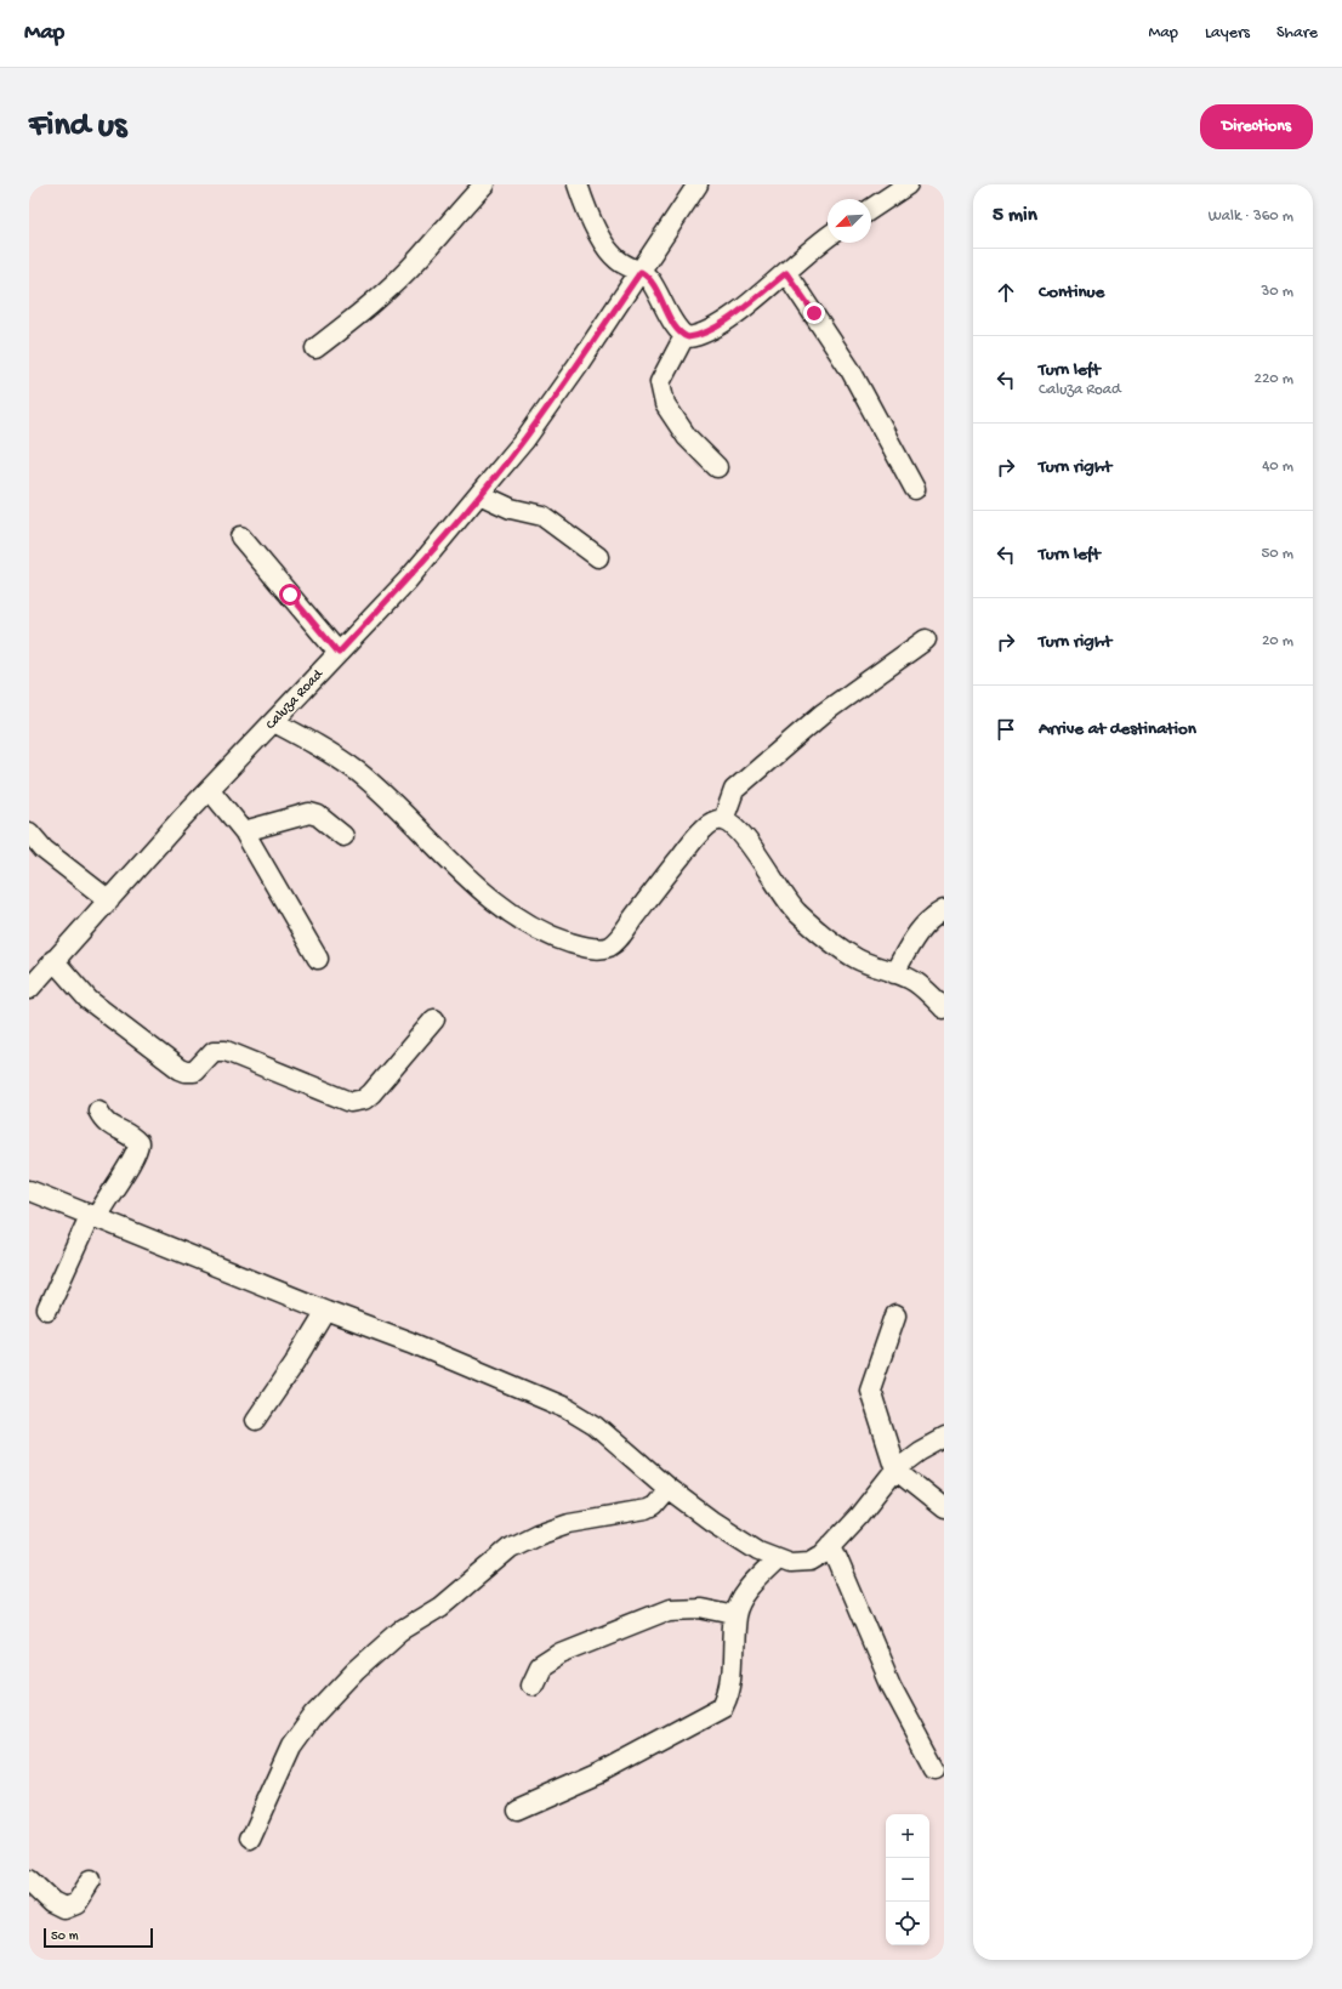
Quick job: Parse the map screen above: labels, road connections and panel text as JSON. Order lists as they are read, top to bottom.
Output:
{
  "streets": {
    "street": ["Caluza Road"]
  },
  "scale_bar": "50 m",
  "north": "bottom left",
  "page": {
    "header": "Map",
    "nav": ["Map", "Layers", "Share"],
    "buttons": "Directions",
    "title": "Find us",
    "heading": ["5 min", "Walk · 360 m"],
    "list": [
      ["Continue", "30 m"],
      ["Turn left", "Caluza Road", "220 m"],
      ["Turn right", "40 m"],
      ["Turn left", "50 m"],
      ["Turn right", "20 m"],
      "Arrive at destination"
    ],
    "map_buttons": ["+", "−"],
    "scale": "50 m"
  }
}
